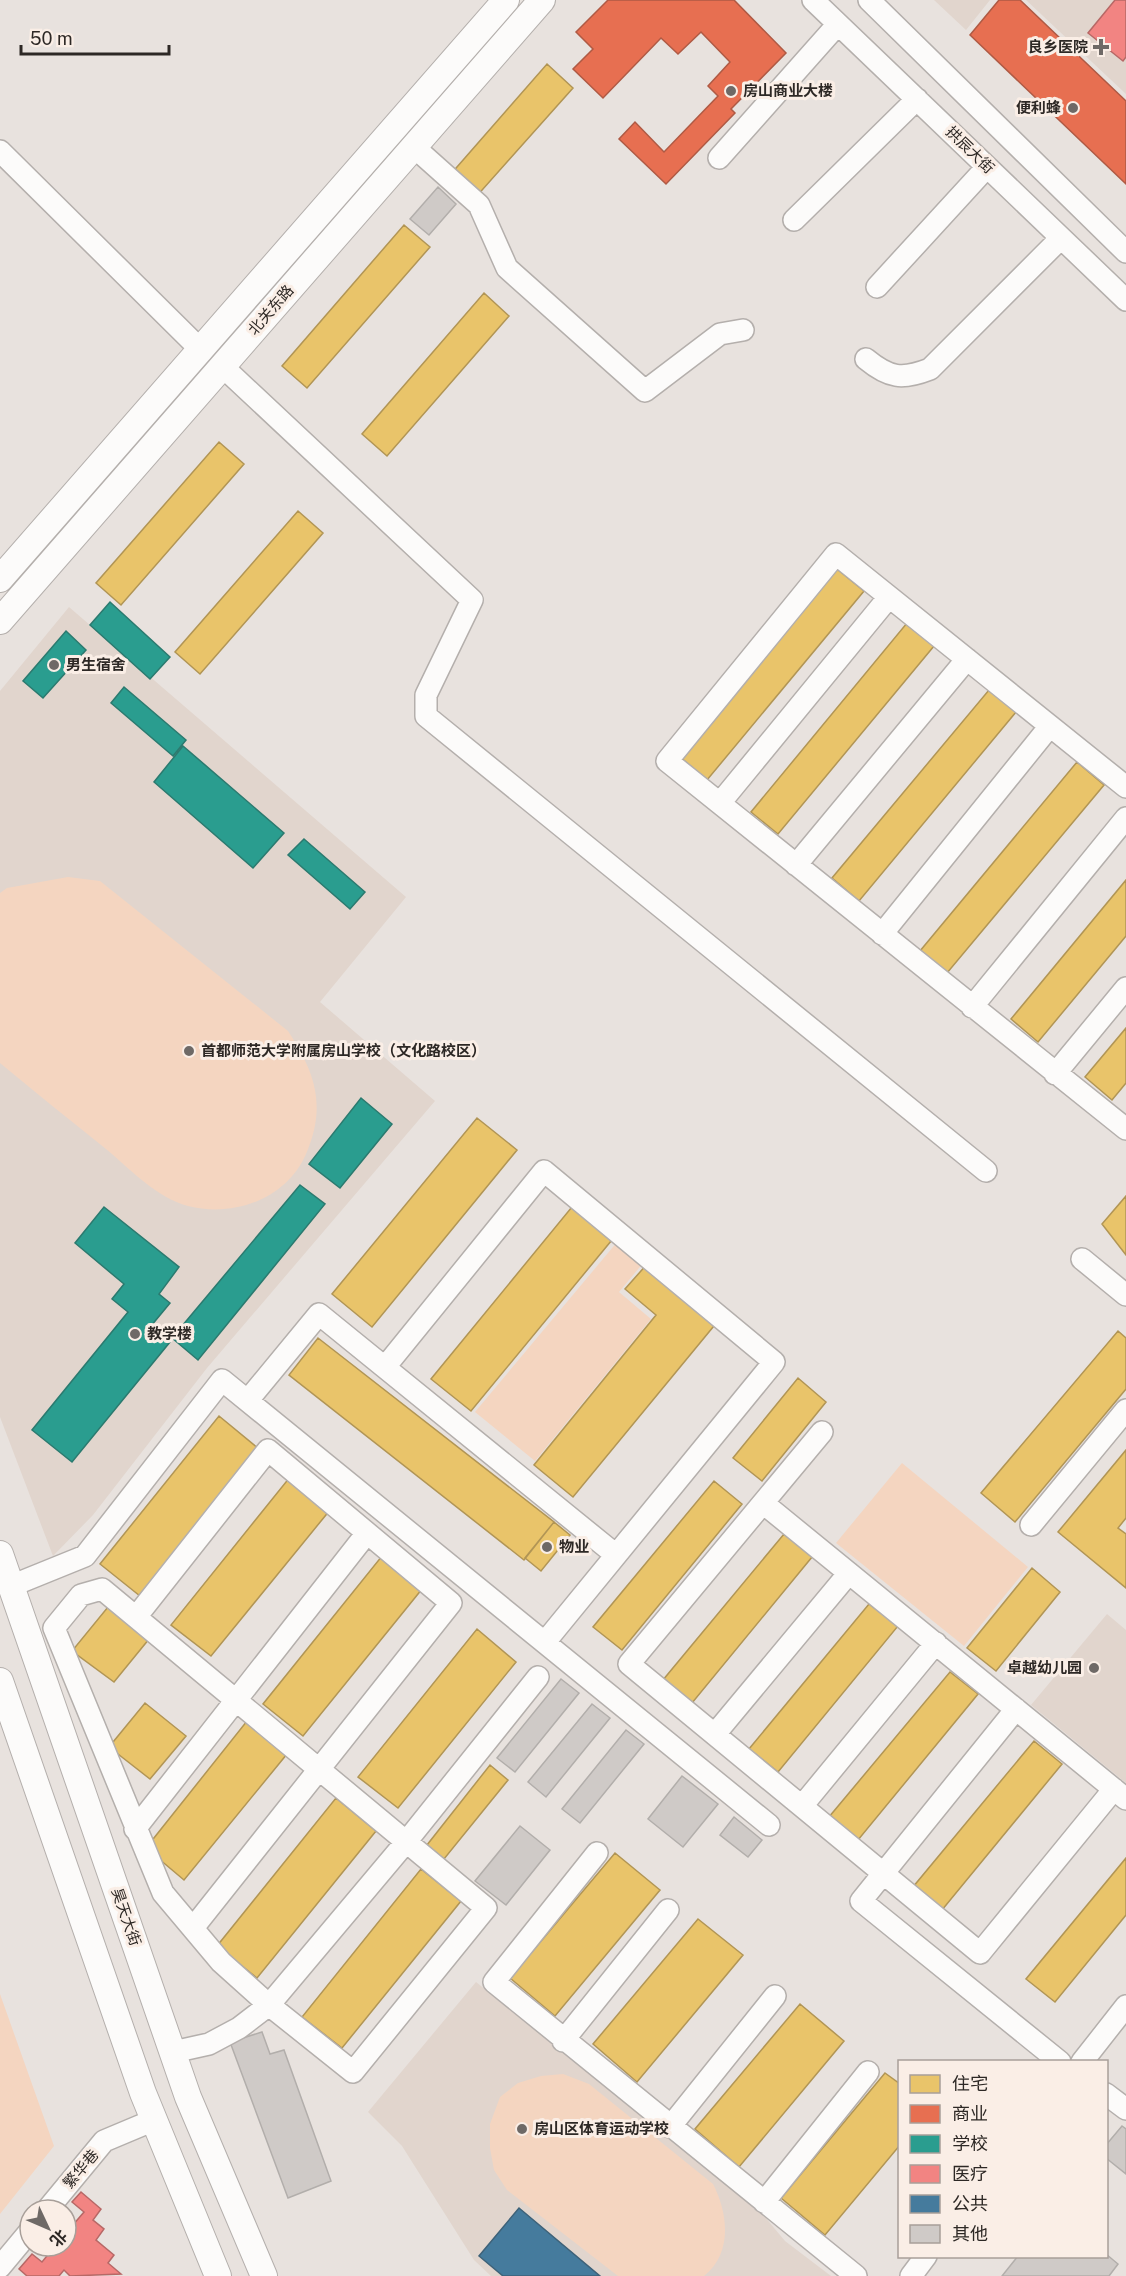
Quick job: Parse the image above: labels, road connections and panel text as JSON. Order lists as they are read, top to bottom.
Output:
{
  "streets": {
    "main road": ["北关东路", "昊天大街"],
    "street": ["拱辰大街", "繁华巷"]
  },
  "places": {
    "health": ["良乡医院"],
    "other": [
      "房山商业大楼",
      "便利蜂",
      "男生宿舍",
      "首都师范大学附属房山学校（文化路校区）",
      "教学楼",
      "物业",
      "卓越幼儿园",
      "房山区体育运动学校"
    ]
  },
  "legend": [
    "住宅",
    "商业",
    "学校",
    "医疗",
    "公共",
    "其他"
  ],
  "scale_bar": "50 m",
  "north": "bottom right"
}
